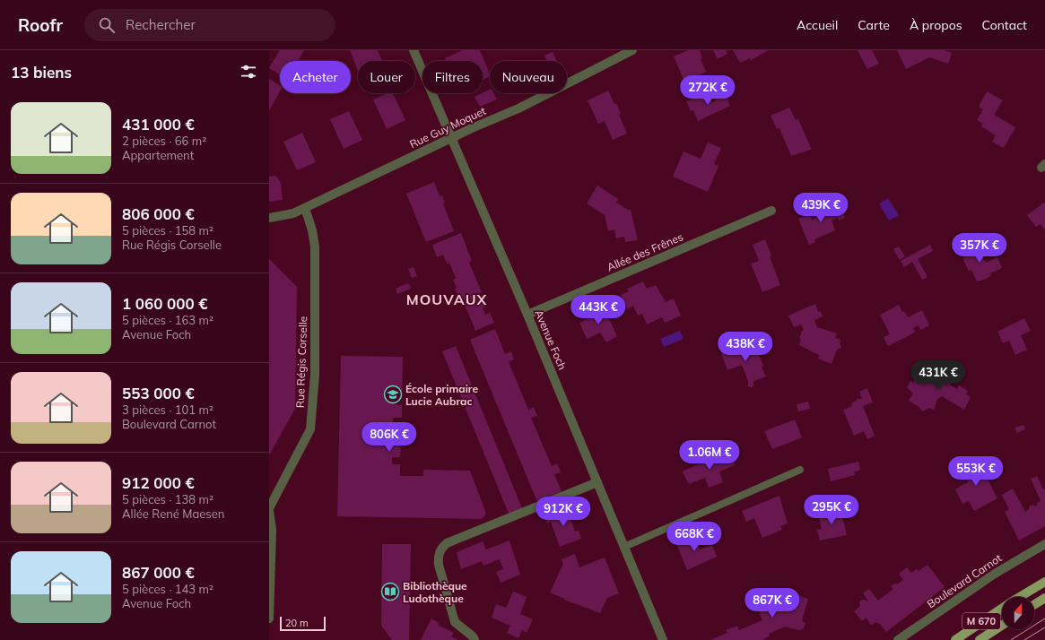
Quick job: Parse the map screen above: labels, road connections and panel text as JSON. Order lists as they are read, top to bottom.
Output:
{
  "streets": {
    "main road": ["M 670"],
    "street": [
      "Rue Guy Moquet",
      "Allée des Frênes",
      "Avenue Foch",
      "Rue Régis Corselle",
      "Boulevard Carnot"
    ]
  },
  "crossings": [
    ["Rue Guy Moquet", "Avenue Foch"],
    ["Rue Guy Moquet", "Rue Régis Corselle"],
    ["Allée des Frênes", "Avenue Foch"]
  ],
  "districts": ["MOUVAUX"],
  "places": {
    "school or university": ["École primaire Lucie Aubrac"],
    "library": ["Bibliothèque Ludothèque"]
  },
  "scale_bar": "20 m",
  "north": "top",
  "page": {
    "header": "Roofr",
    "search": "Rechercher",
    "nav": [
      "Accueil",
      "Carte",
      "À propos",
      "Contact"
    ],
    "heading": "13 biens",
    "chip": [
      "Acheter",
      "Louer",
      "Filtres",
      "Nouveau"
    ],
    "price": [
      "272K €",
      "439K €",
      "357K €",
      "443K €",
      "438K €",
      "431K €",
      "806K €",
      "1.06M €",
      "553K €",
      "295K €",
      "912K €",
      "668K €",
      "867K €"
    ],
    "list": [
      {
        "name": "431 000 €",
        "note": "2 pièces · 66 m² · Appartement"
      },
      {
        "name": "806 000 €",
        "note": "5 pièces · 158 m² · Rue Régis Corselle"
      },
      {
        "name": "1 060 000 €",
        "note": "5 pièces · 163 m² · Avenue Foch"
      },
      {
        "name": "553 000 €",
        "note": "3 pièces · 101 m² · Boulevard Carnot"
      },
      {
        "name": "912 000 €",
        "note": "5 pièces · 138 m² · Allée René Maesen"
      },
      {
        "name": "867 000 €",
        "note": "5 pièces · 143 m² · Avenue Foch"
      }
    ],
    "scale": "20 m"
  }
}
